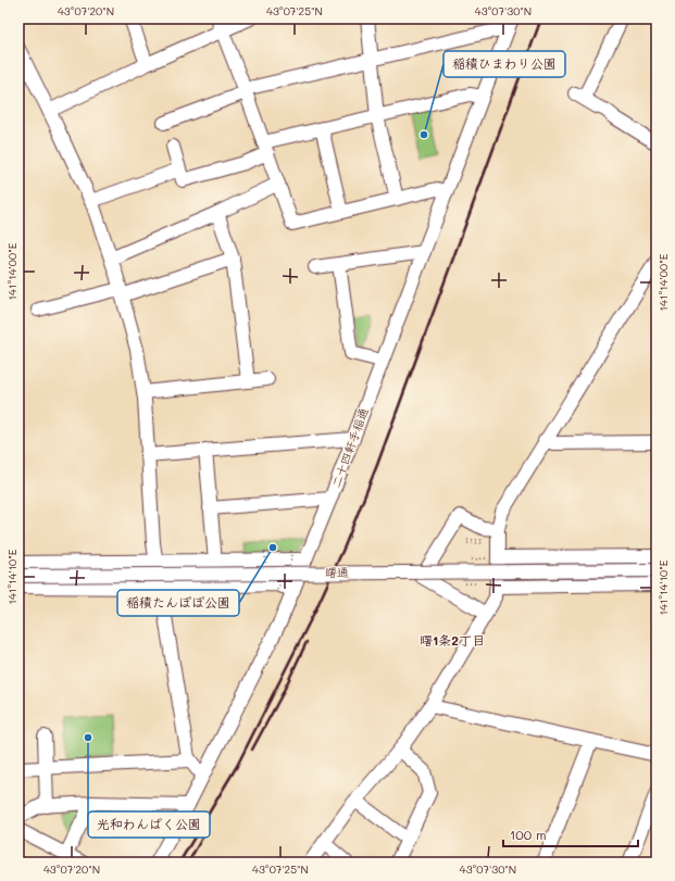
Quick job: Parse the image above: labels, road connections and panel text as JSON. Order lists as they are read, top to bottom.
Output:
{
  "streets": {
    "street": ["二十四軒手稲通", "曙通"]
  },
  "districts": ["曙1条2丁目"],
  "places": ["稲積ひまわり公園", "稲積たんぽぽ公園", "光和わんぱく公園"],
  "scale_bar": "100 m",
  "coordinates": [
    "43°07'20\"N",
    "43°07'25\"N",
    "43°07'30\"N",
    "141°14'00\"E",
    "141°14'10\"E"
  ]
}
